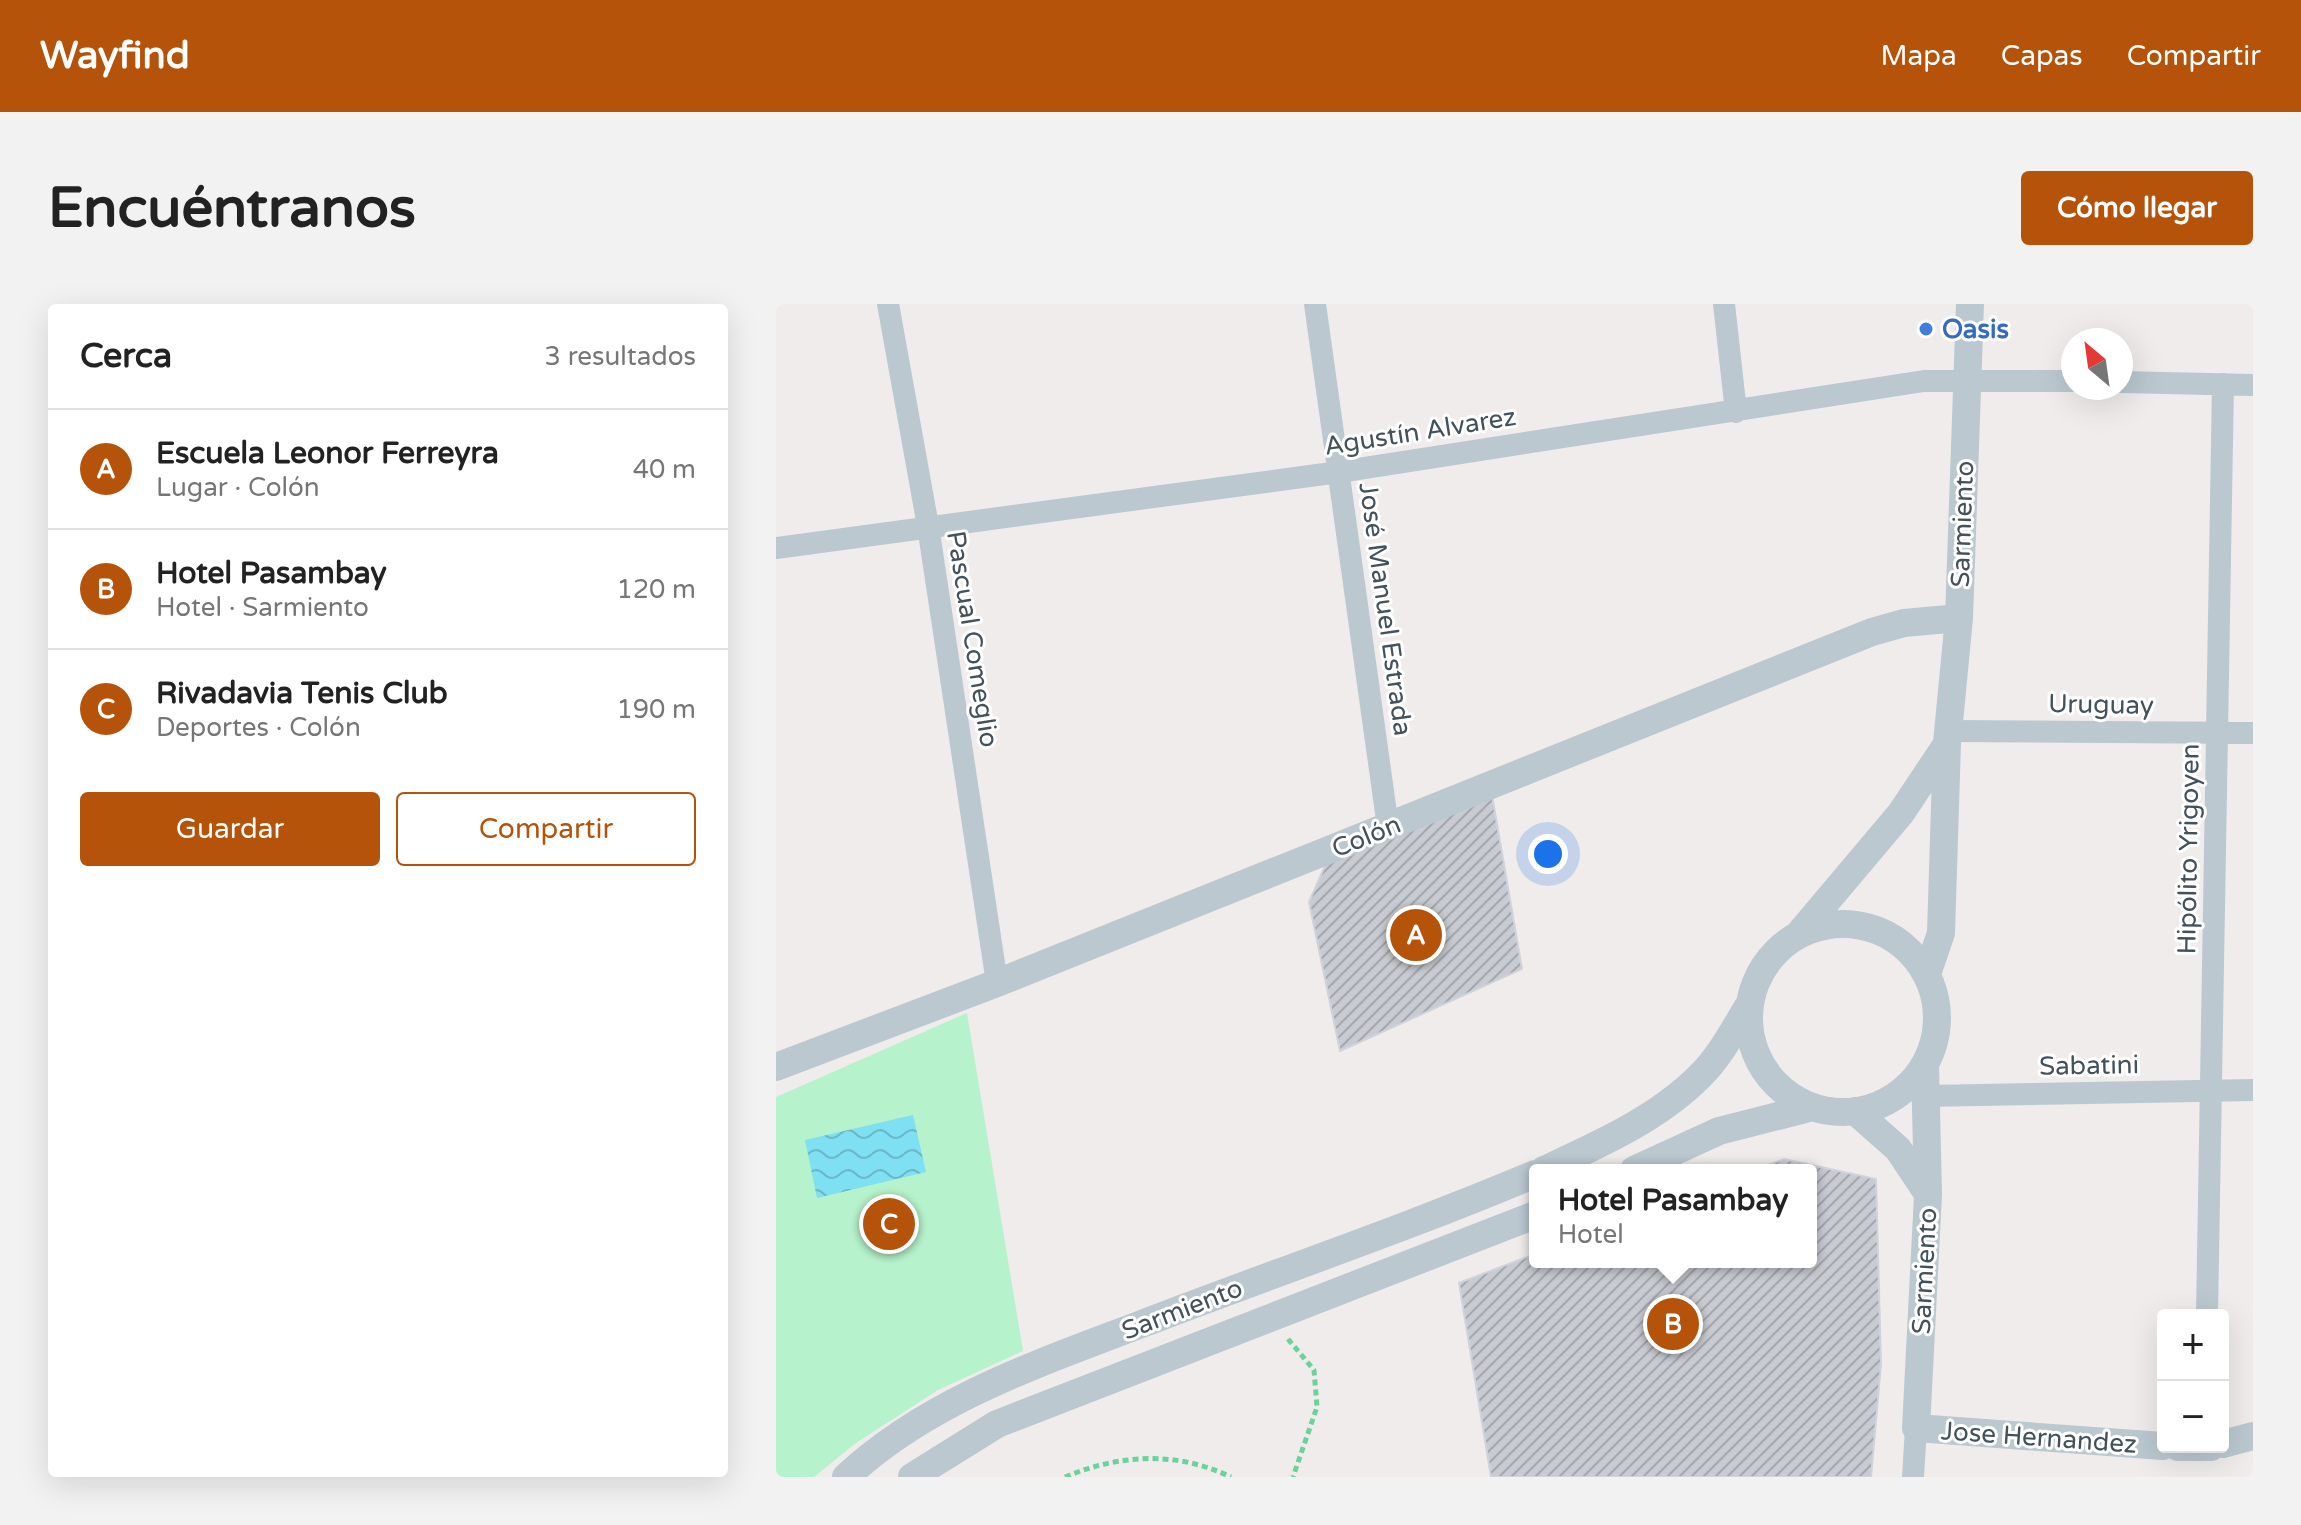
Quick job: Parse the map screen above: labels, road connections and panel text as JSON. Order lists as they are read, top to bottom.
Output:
{
  "streets": {
    "street": [
      "Agustín Alvarez",
      "Sarmiento",
      "José Manuel Estrada",
      "Pascual Comeglio",
      "Uruguay",
      "Colón",
      "Hipólito Yrigoyen",
      "Sabatini",
      "Jose Hernandez"
    ]
  },
  "crossings": [
    ["Agustín Alvarez", "Sarmiento"],
    ["Agustín Alvarez", "José Manuel Estrada"],
    ["Agustín Alvarez", "Pascual Comeglio"],
    ["Sarmiento", "Uruguay"],
    ["Sarmiento", "Colón"],
    ["Sarmiento", "Sabatini"],
    ["Sarmiento", "Jose Hernandez"],
    ["José Manuel Estrada", "Colón"],
    ["Pascual Comeglio", "Colón"],
    ["Uruguay", "Hipólito Yrigoyen"],
    ["Hipólito Yrigoyen", "Sabatini"]
  ],
  "places": ["Oasis"],
  "north": "top left",
  "page": {
    "header": "Wayfind",
    "nav": ["Mapa", "Capas", "Compartir"],
    "buttons": [
      "Cómo llegar",
      ["Guardar", "Compartir"]
    ],
    "title": "Encuéntranos",
    "heading": ["Cerca", "3 resultados"],
    "list": [
      {
        "mark": "A",
        "name": "Escuela Leonor Ferreyra",
        "note": "Lugar · Colón",
        "value": "40 m"
      },
      {
        "mark": "B",
        "name": "Hotel Pasambay",
        "note": "Hotel · Sarmiento",
        "value": "120 m"
      },
      {
        "mark": "C",
        "name": "Rivadavia Tenis Club",
        "note": "Deportes · Colón",
        "value": "190 m"
      }
    ],
    "pins": ["A", "C", "B"],
    "popup": ["Hotel Pasambay", "Hotel"],
    "map_buttons": ["+", "−"]
  }
}
